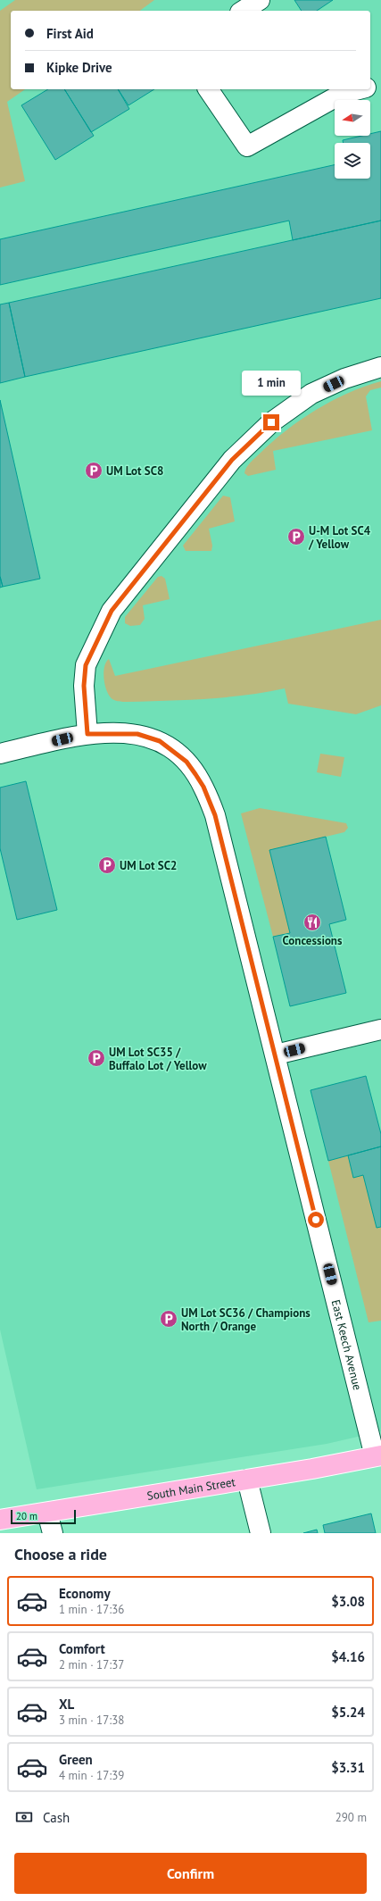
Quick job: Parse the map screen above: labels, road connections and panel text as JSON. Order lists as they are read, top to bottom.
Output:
{
  "streets": {
    "main road": ["South Main Street"],
    "street": ["East Keech Avenue"]
  },
  "crossings": [
    ["East Keech Avenue", "South Main Street"]
  ],
  "places": {
    "parking": [
      "UM Lot SC8",
      "U-M Lot SC4 / Yellow",
      "UM Lot SC2",
      "UM Lot SC35 / Buffalo Lot / Yellow",
      "UM Lot SC36 / Champions North / Orange"
    ],
    "restaurant": ["Concessions"]
  },
  "scale_bar": "20 m",
  "north": "left",
  "page": {
    "banner": ["First Aid", "Kipke Drive"],
    "bubble": "1 min",
    "scale": "20 m",
    "heading": "Choose a ride",
    "list": [
      {
        "name": "Economy",
        "note": "1 min · 17:36",
        "value": "$3.08"
      },
      {
        "name": "Comfort",
        "note": "2 min · 17:37",
        "value": "$4.16"
      },
      {
        "name": "XL",
        "note": "3 min · 17:38",
        "value": "$5.24"
      },
      {
        "name": "Green",
        "note": "4 min · 17:39",
        "value": "$3.31"
      }
    ],
    "pay": ["Cash", "290 m"],
    "buttons": "Confirm"
  }
}
